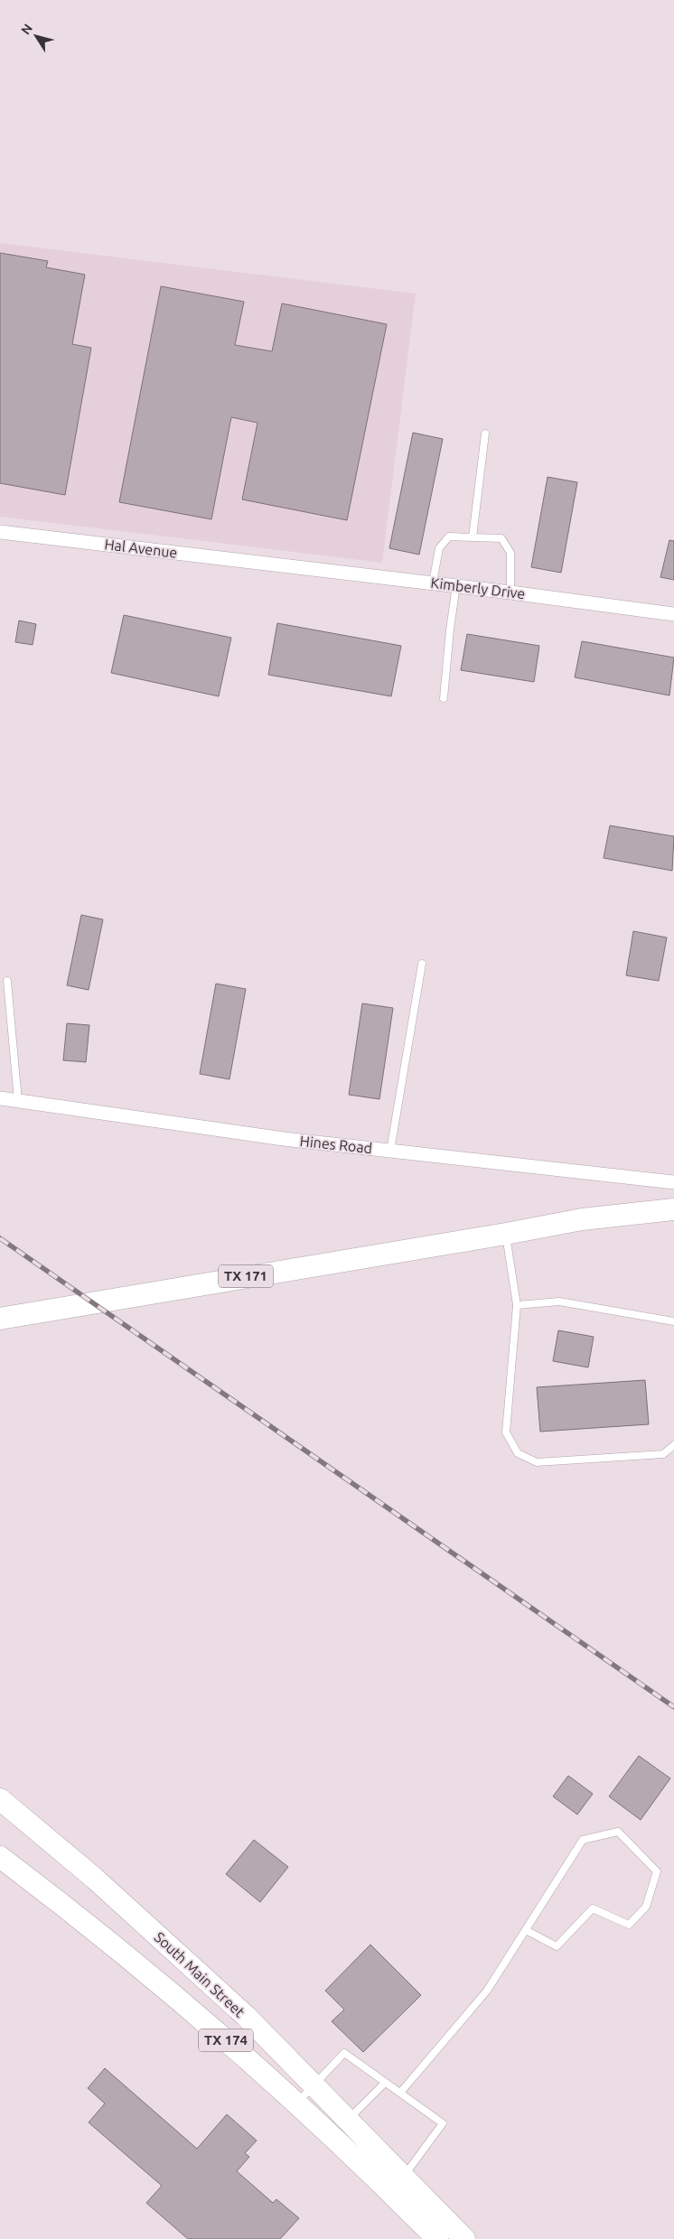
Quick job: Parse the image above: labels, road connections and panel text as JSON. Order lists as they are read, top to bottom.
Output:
{
  "streets": {
    "main road": ["TX 171", "South Main Street", "TX 174"],
    "street": ["Hal Avenue", "Kimberly Drive", "Hines Road"]
  },
  "crossings": [
    ["Hal Avenue", "Kimberly Drive"]
  ],
  "north": "top left"
}
